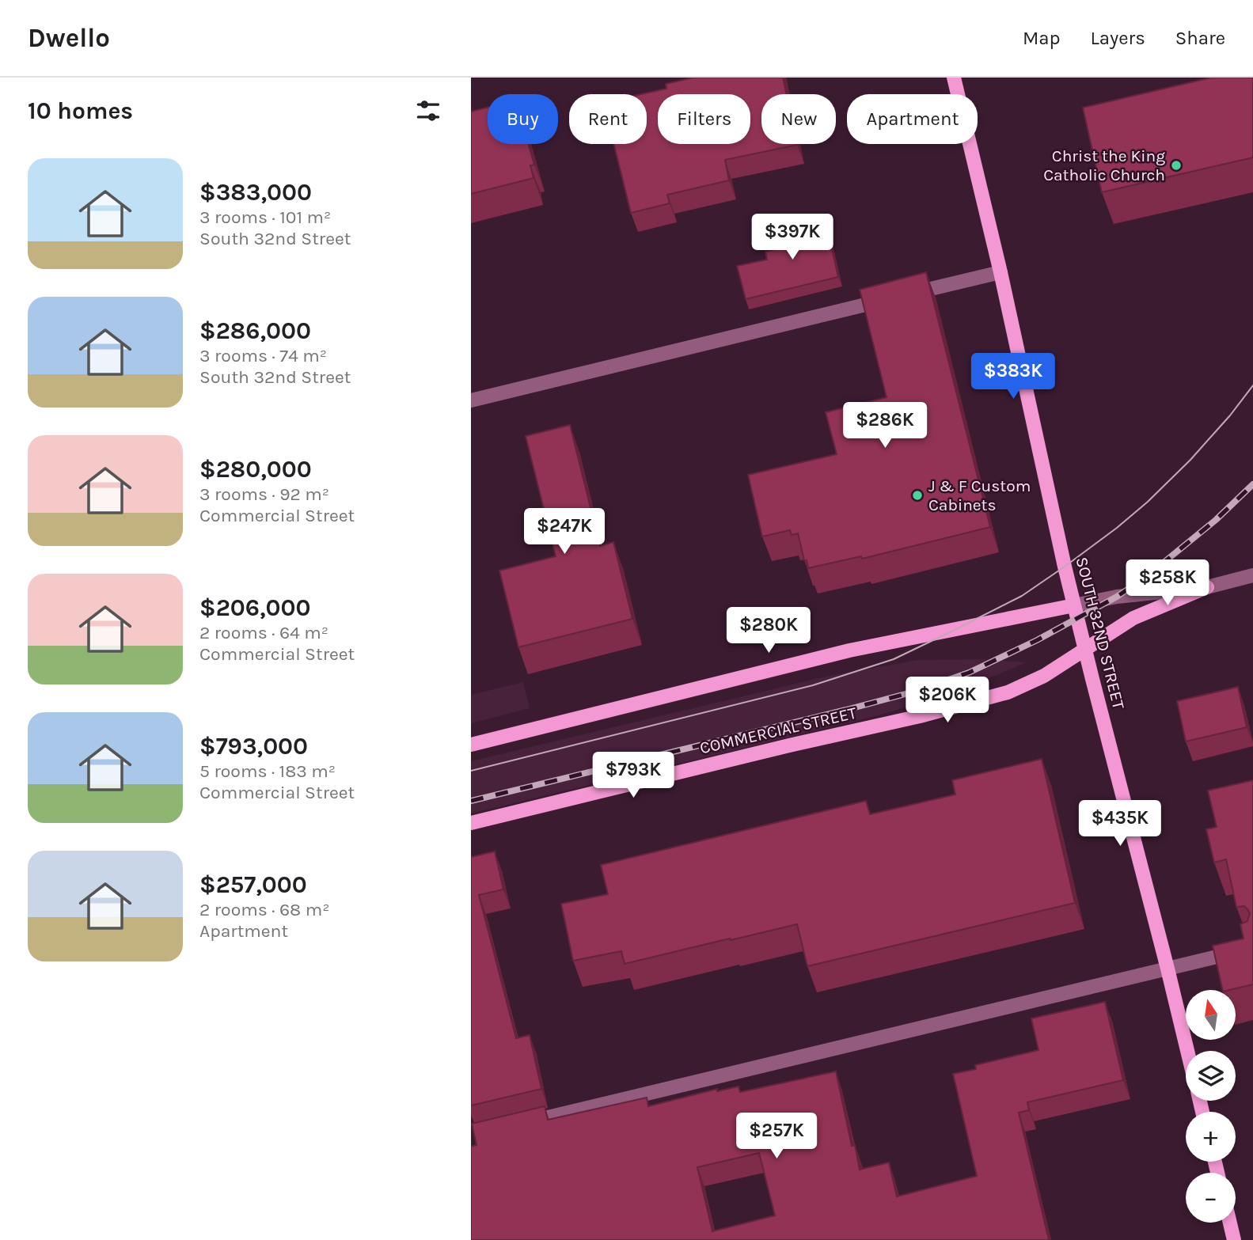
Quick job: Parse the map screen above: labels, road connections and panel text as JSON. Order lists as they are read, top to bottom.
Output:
{
  "streets": {
    "main road": ["SOUTH 32ND STREET", "COMMERCIAL STREET"]
  },
  "crossings": [
    ["SOUTH 32ND STREET", "COMMERCIAL STREET"]
  ],
  "places": ["Christ the King Catholic Church", "J & F Custom Cabinets"],
  "north": "top",
  "page": {
    "header": "Dwello",
    "nav": ["Map", "Layers", "Share"],
    "heading": "10 homes",
    "chip": [
      "Buy",
      "Rent",
      "Filters",
      "New",
      "Apartment"
    ],
    "list": [
      {
        "name": "$383,000",
        "note": "3 rooms · 101 m² · South 32nd Street"
      },
      {
        "name": "$286,000",
        "note": "3 rooms · 74 m² · South 32nd Street"
      },
      {
        "name": "$280,000",
        "note": "3 rooms · 92 m² · Commercial Street"
      },
      {
        "name": "$206,000",
        "note": "2 rooms · 64 m² · Commercial Street"
      },
      {
        "name": "$793,000",
        "note": "5 rooms · 183 m² · Commercial Street"
      },
      {
        "name": "$257,000",
        "note": "2 rooms · 68 m² · Apartment"
      }
    ],
    "price": [
      "$397K",
      "$383K",
      "$286K",
      "$247K",
      "$258K",
      "$280K",
      "$206K",
      "$793K",
      "$435K",
      "$257K"
    ],
    "map_buttons": ["+", "−"]
  }
}
